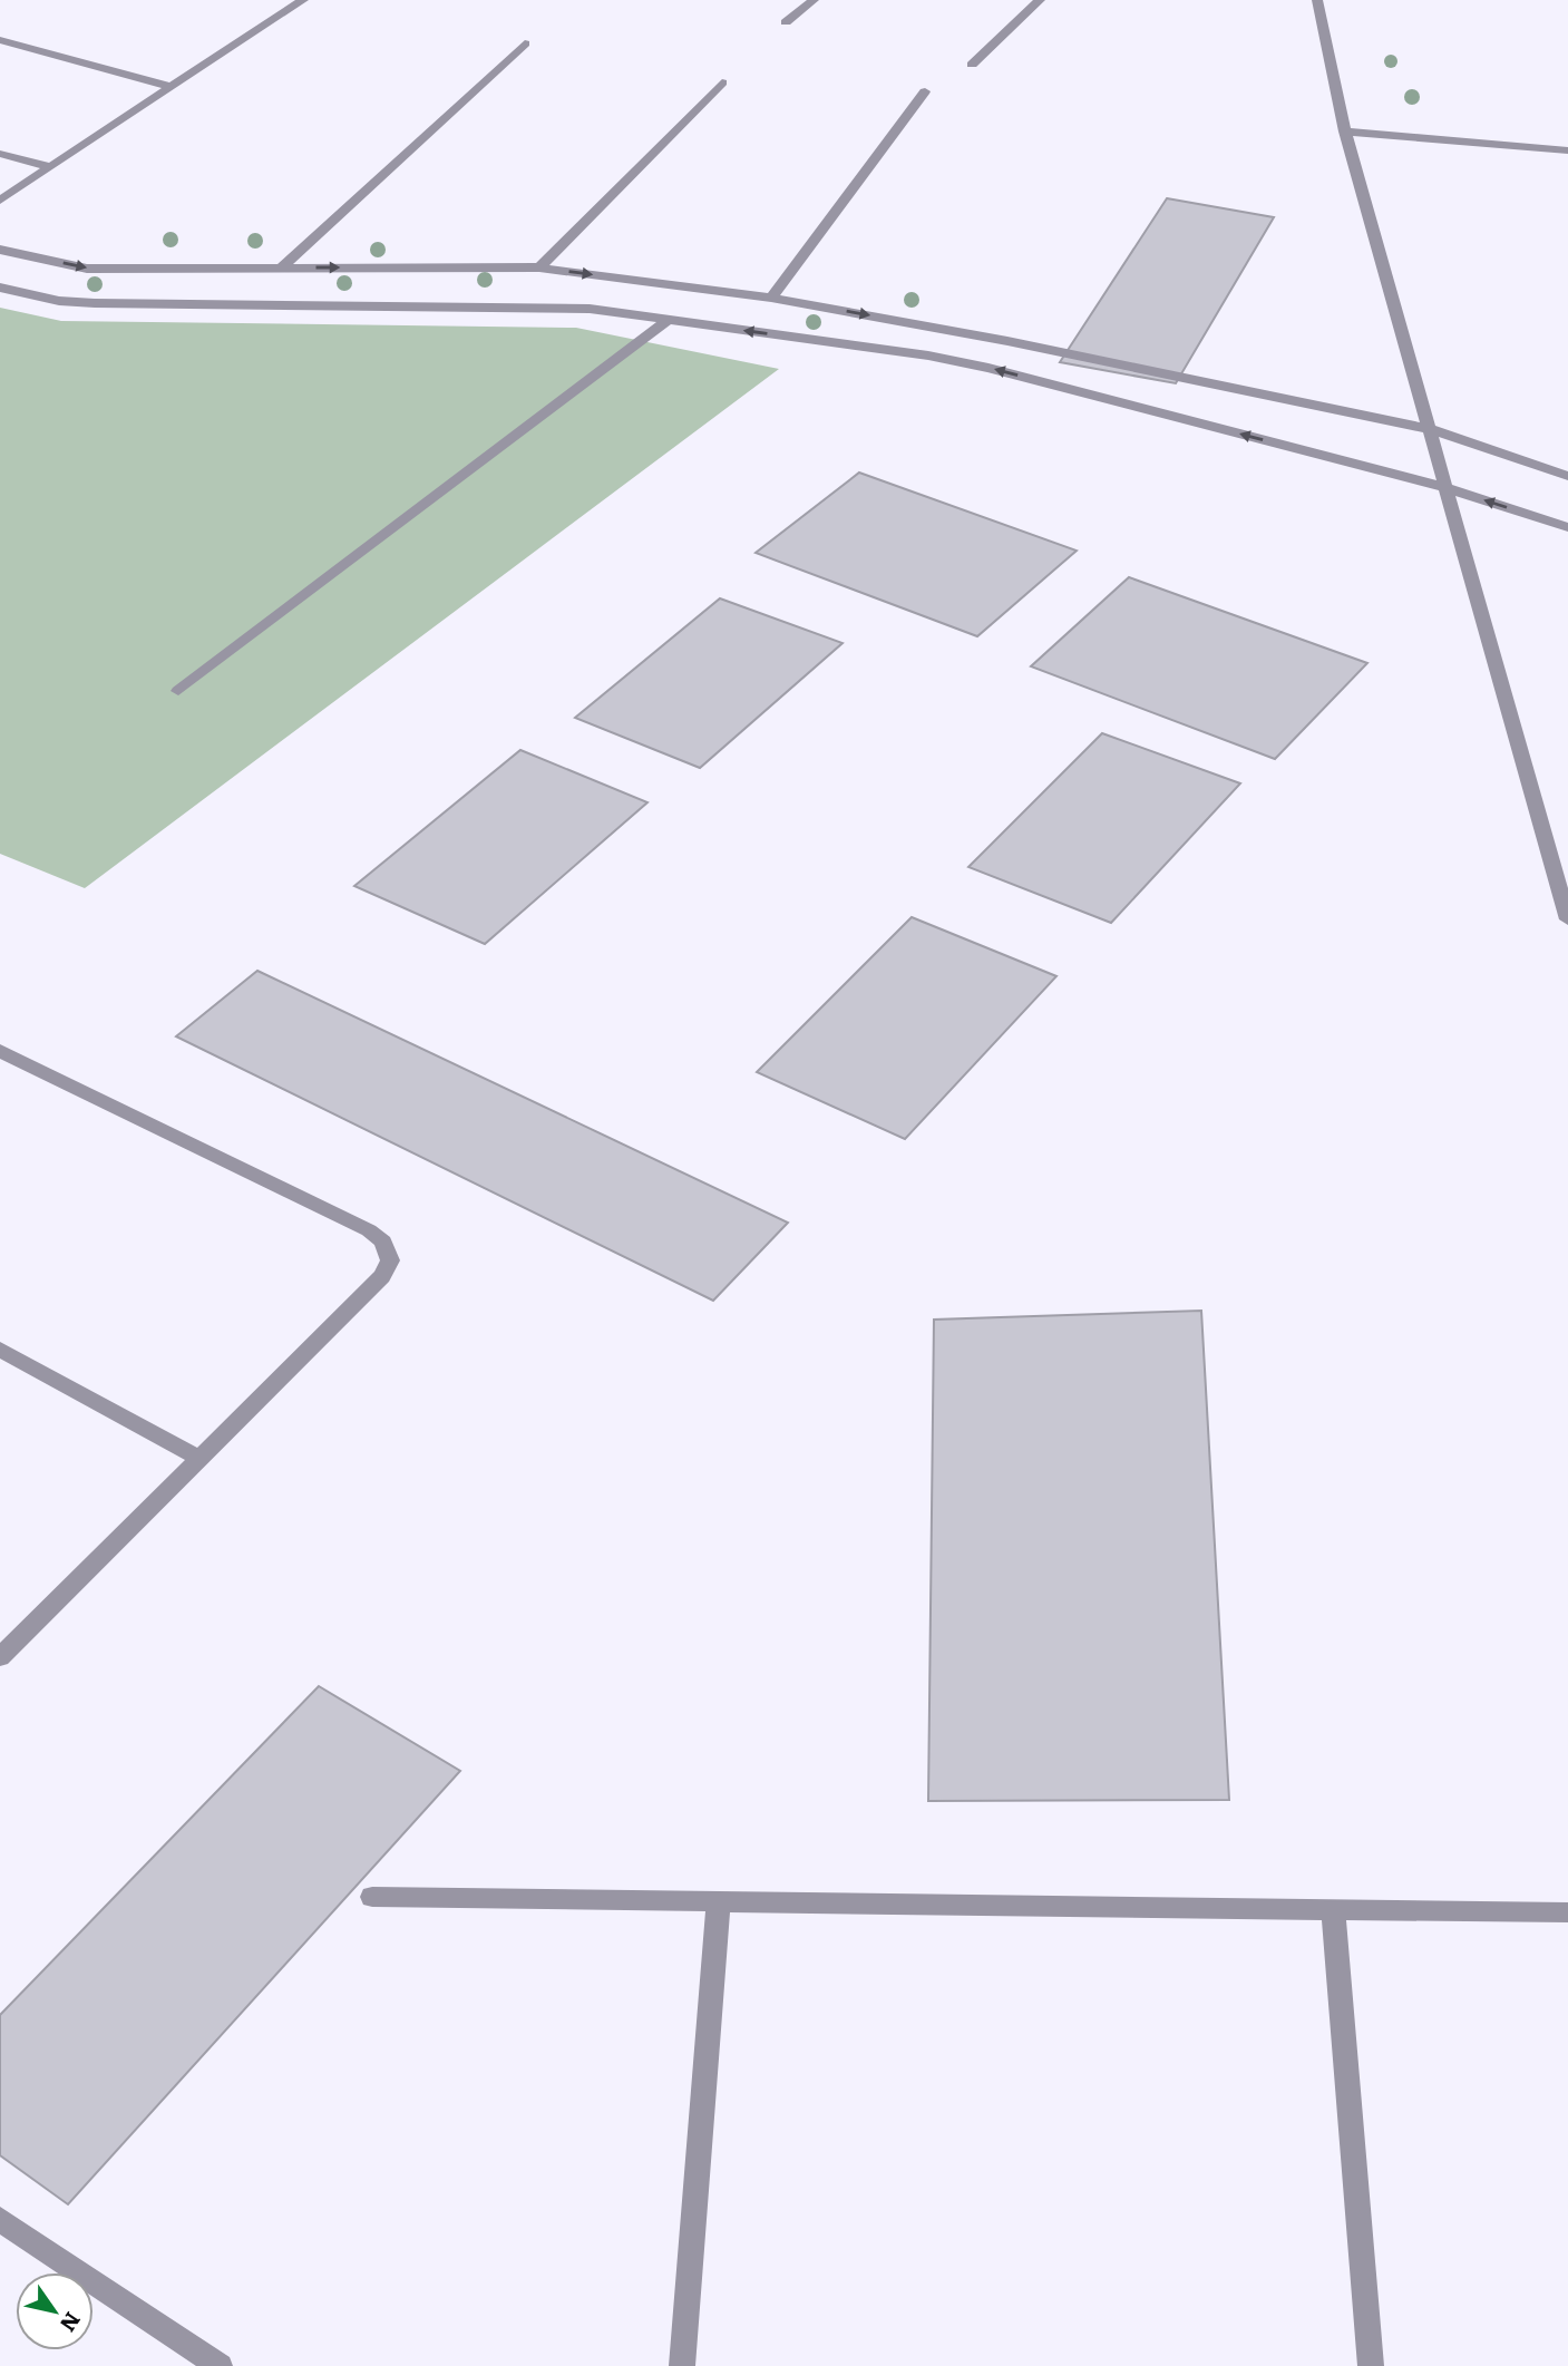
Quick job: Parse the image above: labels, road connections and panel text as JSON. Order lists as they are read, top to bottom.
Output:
{
  "north": "bottom right"
}
